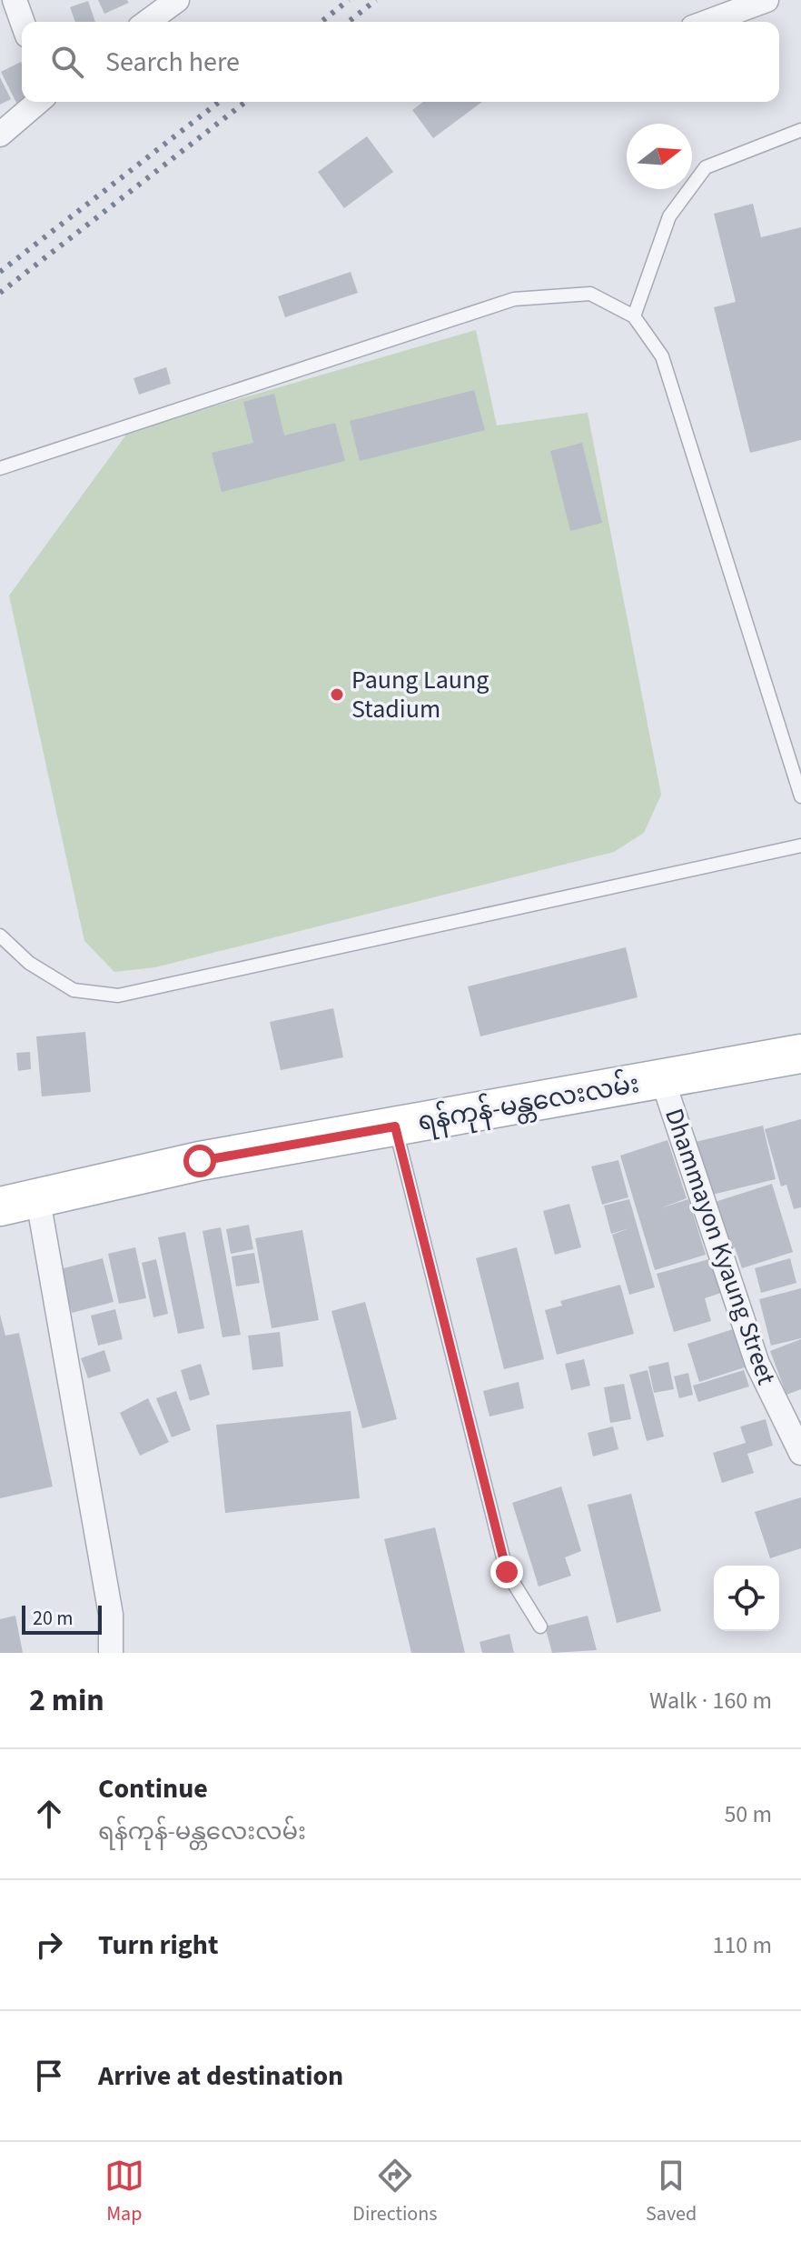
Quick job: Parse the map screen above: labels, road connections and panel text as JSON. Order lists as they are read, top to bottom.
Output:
{
  "streets": {
    "main road": ["ရန်ကုန်-မန္တလေးလမ်း"],
    "street": ["Dhammayon Kyaung Street"]
  },
  "crossings": [
    ["ရန်ကုန်-မန္တလေးလမ်း", "Dhammayon Kyaung Street"]
  ],
  "places": ["Paung Laung Stadium"],
  "scale_bar": "20 m",
  "north": "right",
  "page": {
    "search": "Search here",
    "scale": "20 m",
    "heading": ["2 min", "Walk · 160 m"],
    "list": [
      ["Continue", "ရန်ကုန်-မန္တလေးလမ်း", "50 m"],
      ["Turn right", "110 m"],
      "Arrive at destination"
    ],
    "nav": ["Map", "Directions", "Saved"]
  }
}
